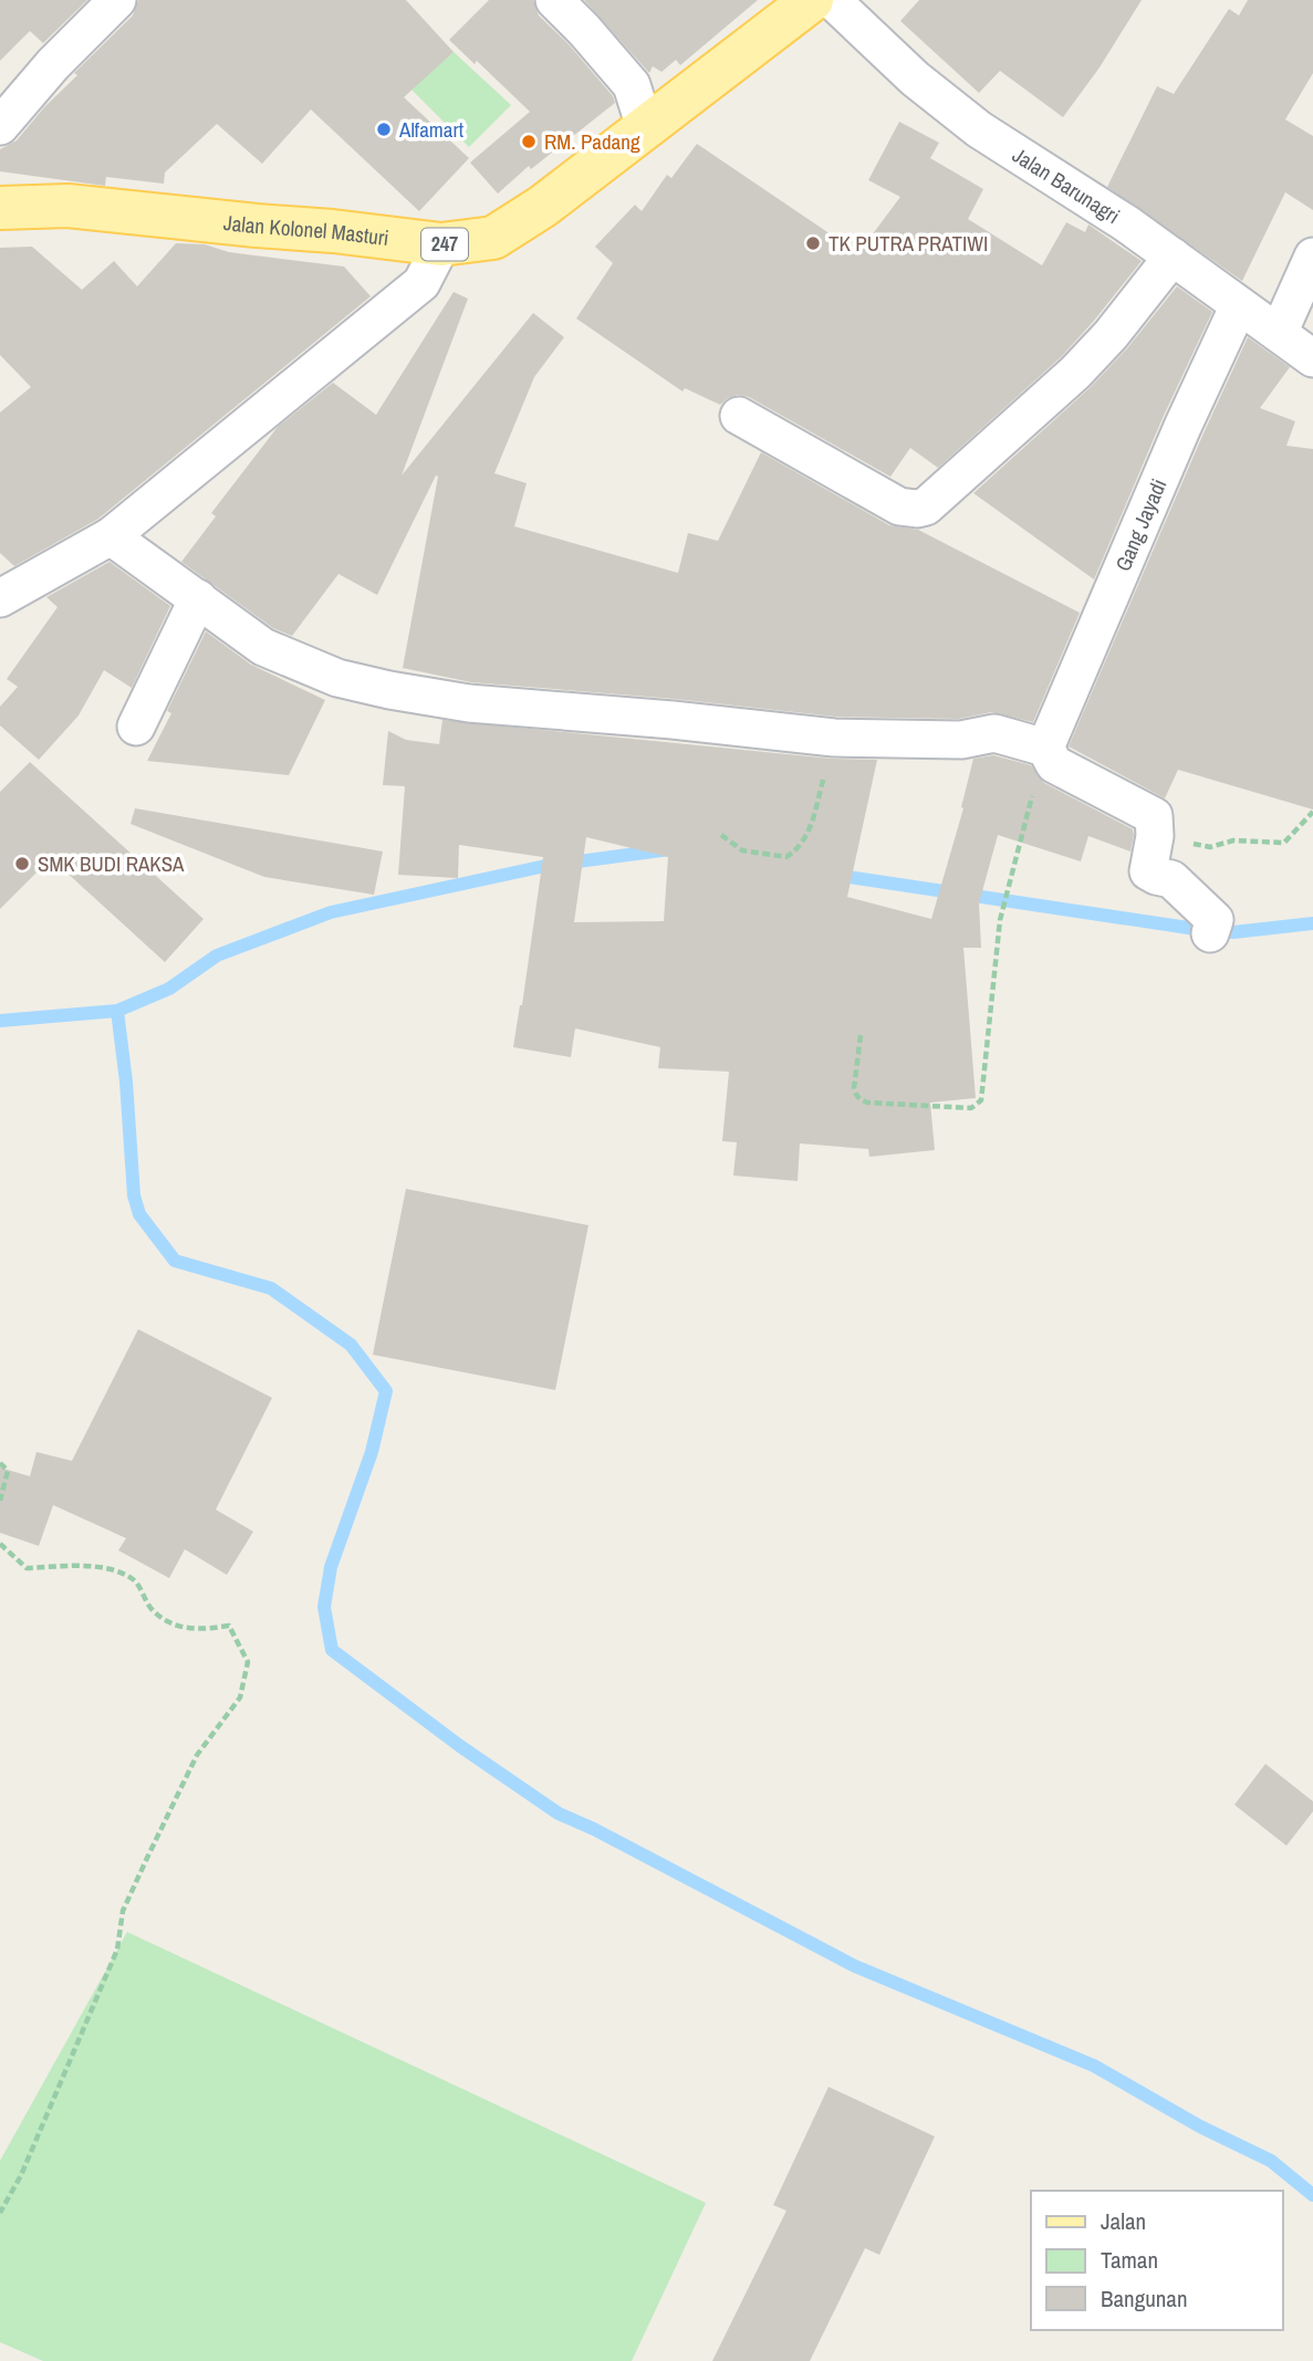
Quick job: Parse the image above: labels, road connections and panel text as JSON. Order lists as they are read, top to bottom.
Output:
{
  "streets": {
    "main road": ["Jalan Kolonel Masturi", "247"],
    "street": ["Jalan Barunagri", "Gang Jayadi"]
  },
  "crossings": [
    ["Jalan Barunagri", "Gang Jayadi"]
  ],
  "places": [
    "Alfamart",
    "RM. Padang",
    "TK PUTRA PRATIWI",
    "SMK BUDI RAKSA"
  ],
  "legend": ["Jalan", "Taman", "Bangunan"]
}
